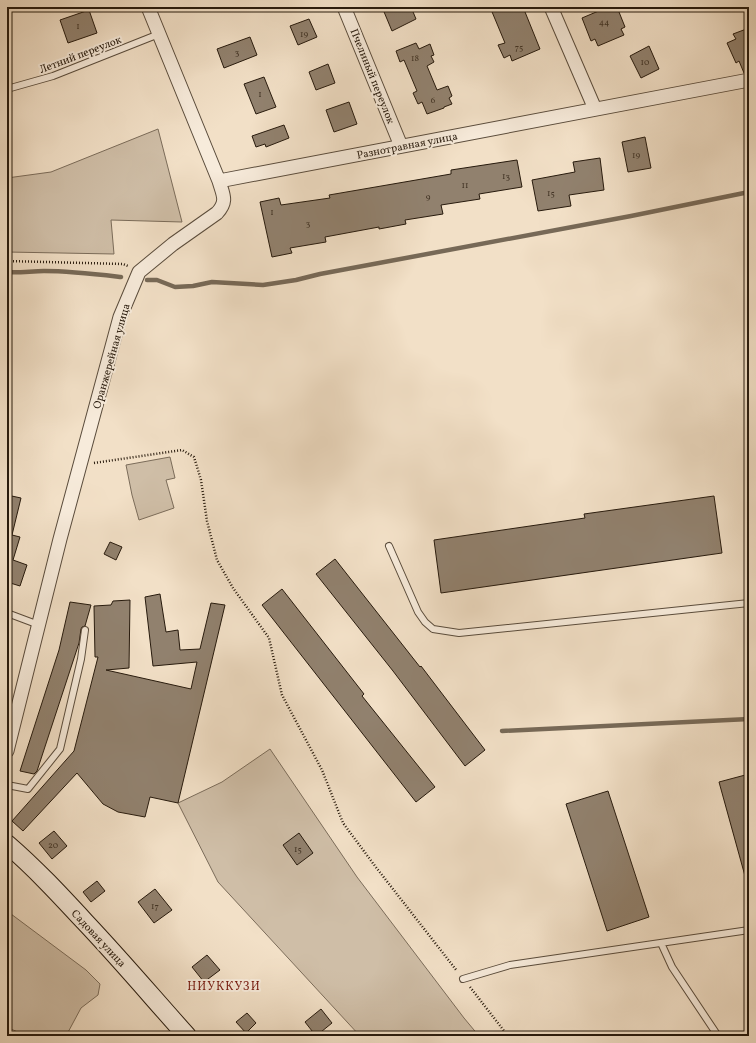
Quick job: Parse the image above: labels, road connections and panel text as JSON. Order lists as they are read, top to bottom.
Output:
{
  "streets": {
    "main road": ["Садовая улица"],
    "street": ["Пчелиный переулок", "Разнотравная улица", "Оранжерейная улица"],
    "lane": ["Летний переулок"]
  },
  "crossings": [
    ["Летний переулок", "Оранжерейная улица"],
    ["Пчелиный переулок", "Разнотравная улица"],
    ["Разнотравная улица", "Оранжерейная улица"]
  ],
  "districts": ["НИУККУЗИ"],
  "house_numbers": [
    "44",
    "1",
    "19",
    "75",
    "3",
    "18",
    "10",
    "1",
    "6",
    "19",
    "13",
    "11",
    "15",
    "9",
    "1",
    "3",
    "20",
    "15",
    "17"
  ]
}
